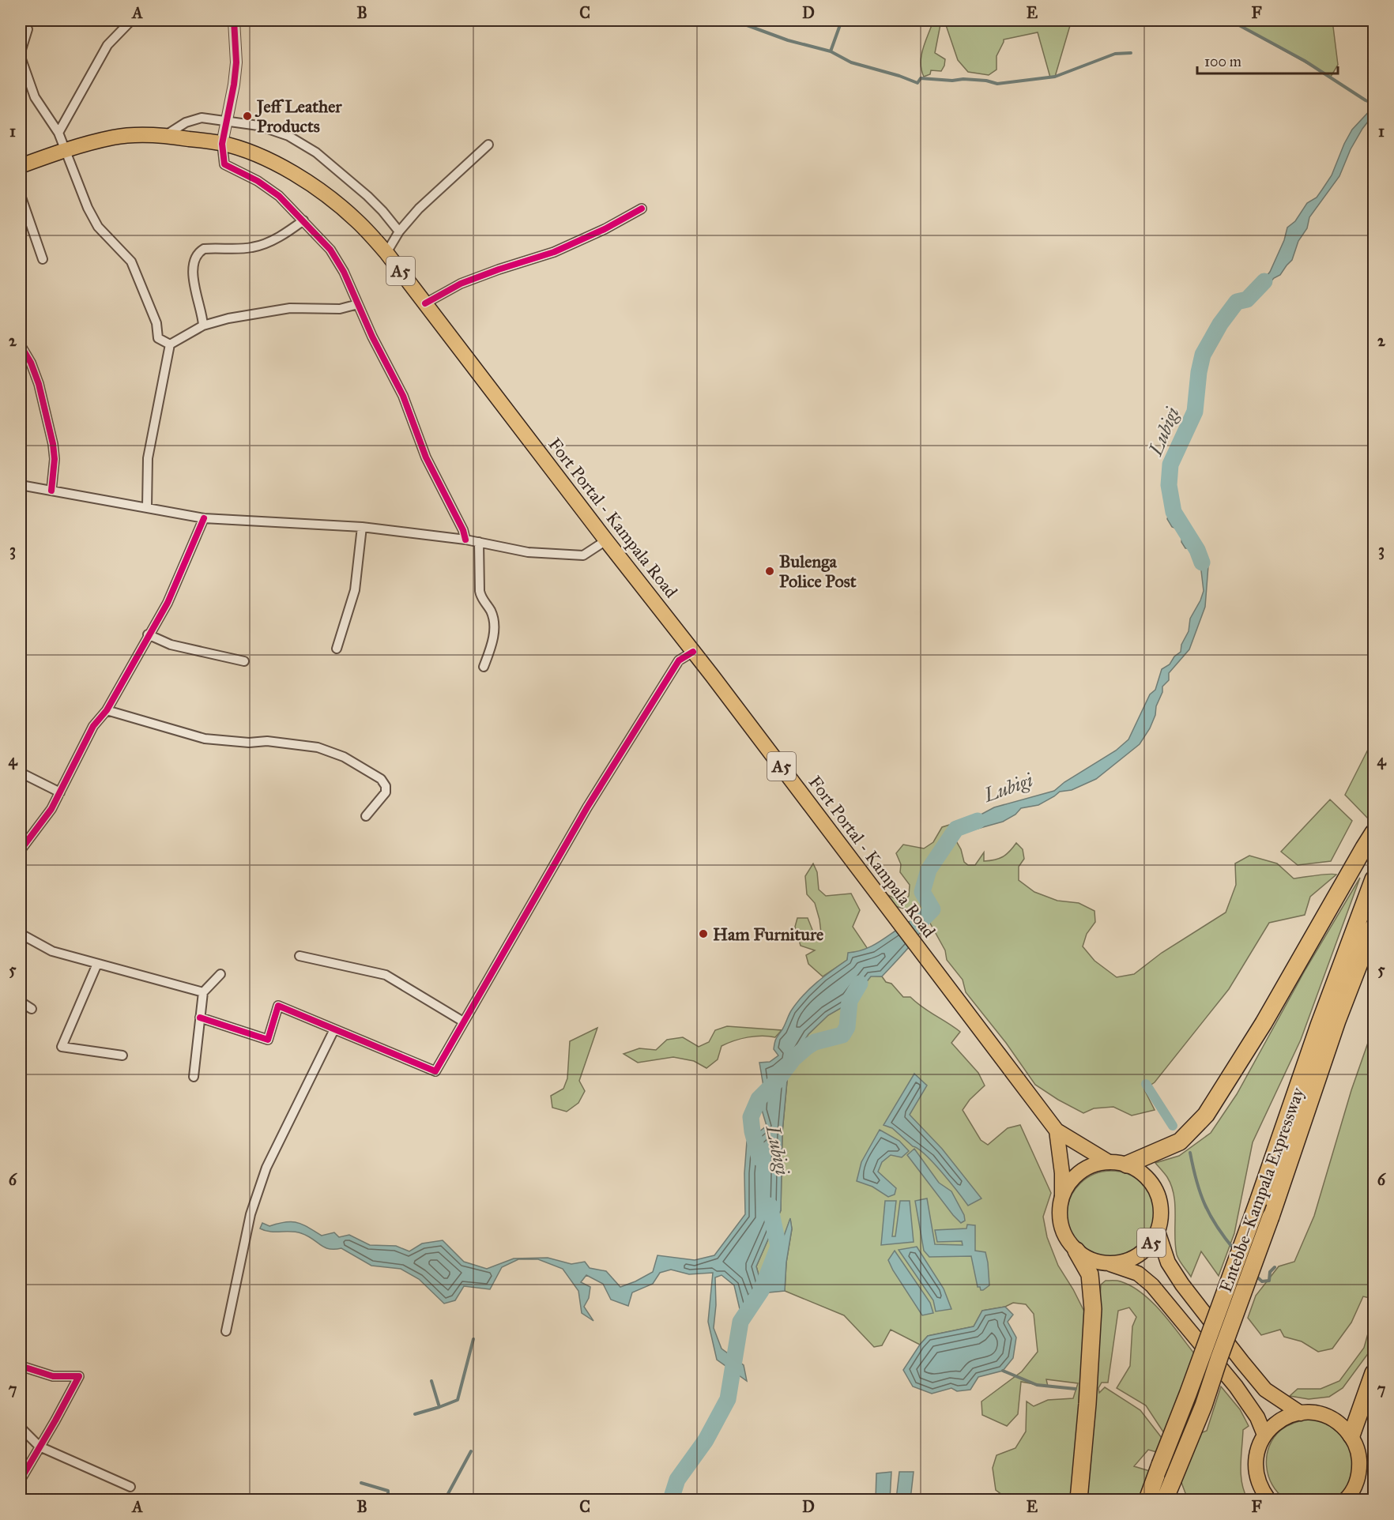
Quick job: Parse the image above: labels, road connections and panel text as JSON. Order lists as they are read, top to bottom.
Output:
{
  "streets": {
    "highway": ["Entebbe–Kampala Expressway"],
    "main road": ["A5", "Fort Portal - Kampala Road"]
  },
  "crossings": [
    ["A5", "Fort Portal - Kampala Road"]
  ],
  "water": ["Lubigi"],
  "places": ["Jeff Leather Products", "Bulenga Police Post", "Ham Furniture"],
  "scale_bar": "100 m",
  "grid": {
    "columns": [
      "A",
      "B",
      "C",
      "D",
      "E",
      "F"
    ],
    "rows": [
      "1",
      "2",
      "3",
      "4",
      "5",
      "6",
      "7"
    ]
  }
}
